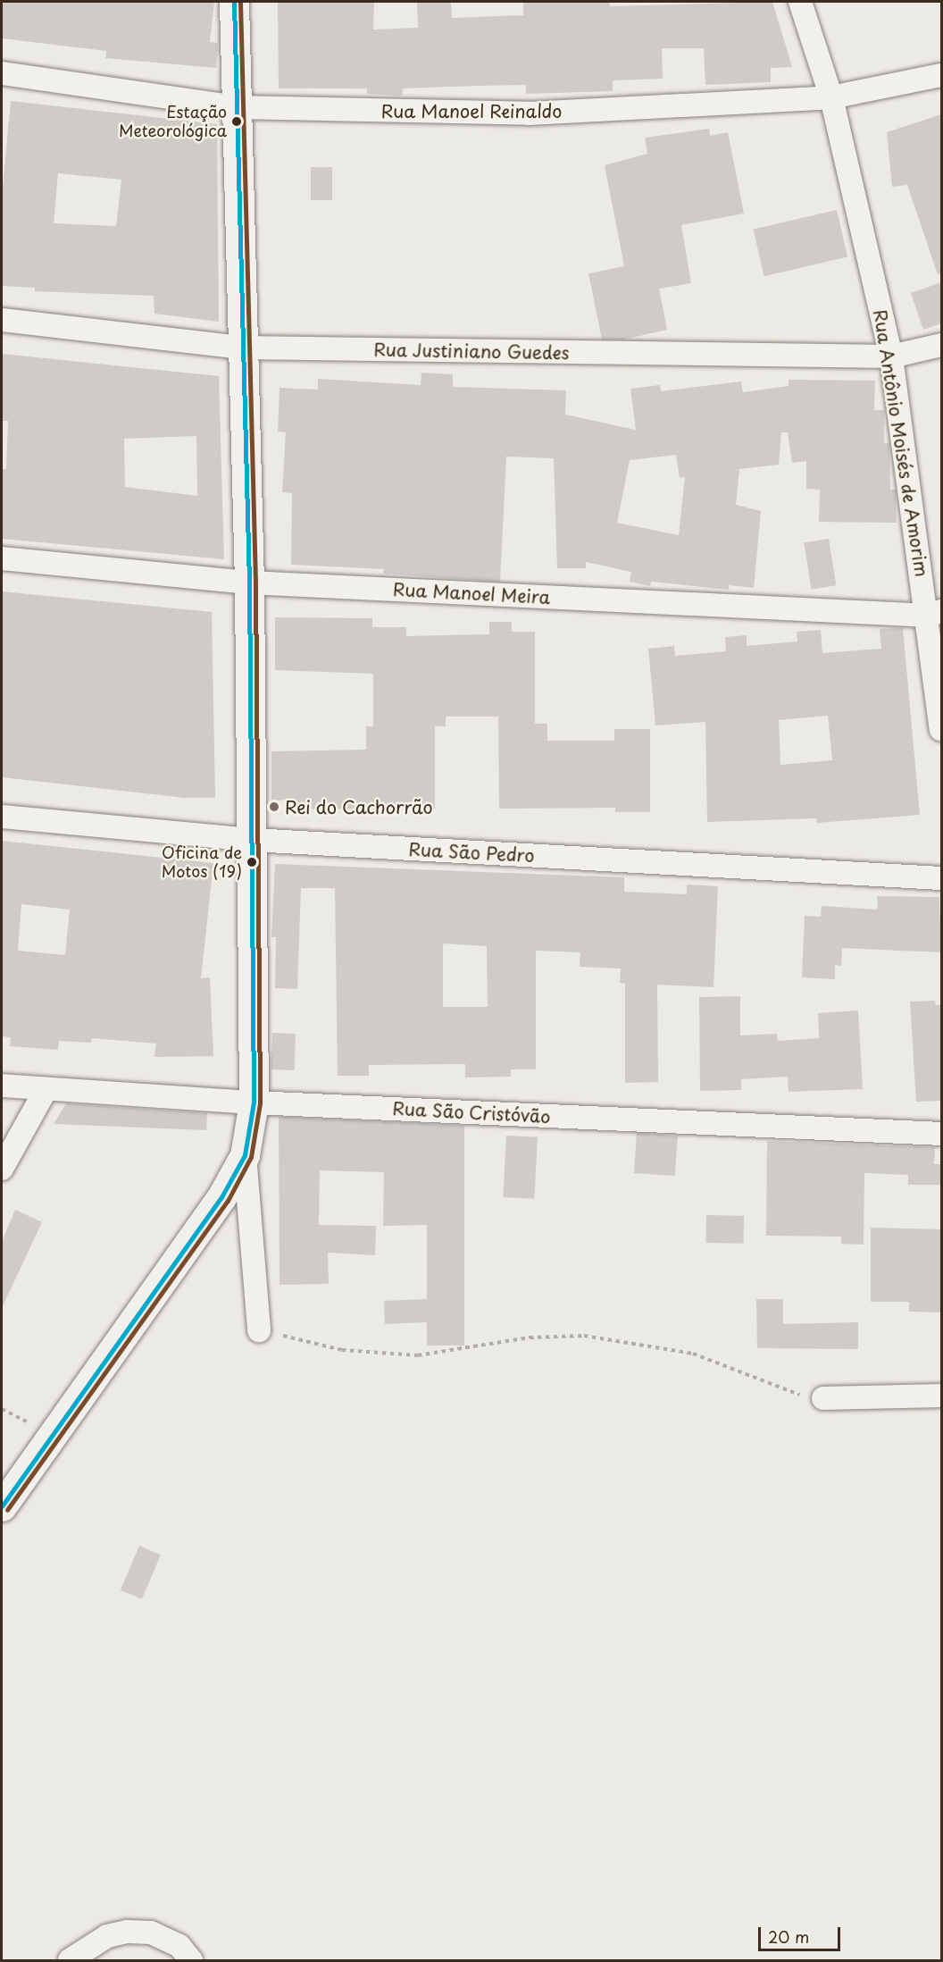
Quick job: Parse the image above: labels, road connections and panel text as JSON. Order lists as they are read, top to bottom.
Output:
{
  "streets": {
    "street": [
      "Rua Manoel Reinaldo",
      "Rua Justiniano Guedes",
      "Rua Antônio Moisés de Amorim",
      "Rua Manoel Meira",
      "Rua São Pedro",
      "Rua São Cristóvão"
    ]
  },
  "crossings": [
    ["Rua Manoel Reinaldo", "Rua Antônio Moisés de Amorim"],
    ["Rua Justiniano Guedes", "Rua Antônio Moisés de Amorim"],
    ["Rua Antônio Moisés de Amorim", "Rua Manoel Meira"]
  ],
  "places": ["Estação Meteorológica", "Rei do Cachorrão", "Oficina de Motos (19)"],
  "scale_bar": "20 m"
}
